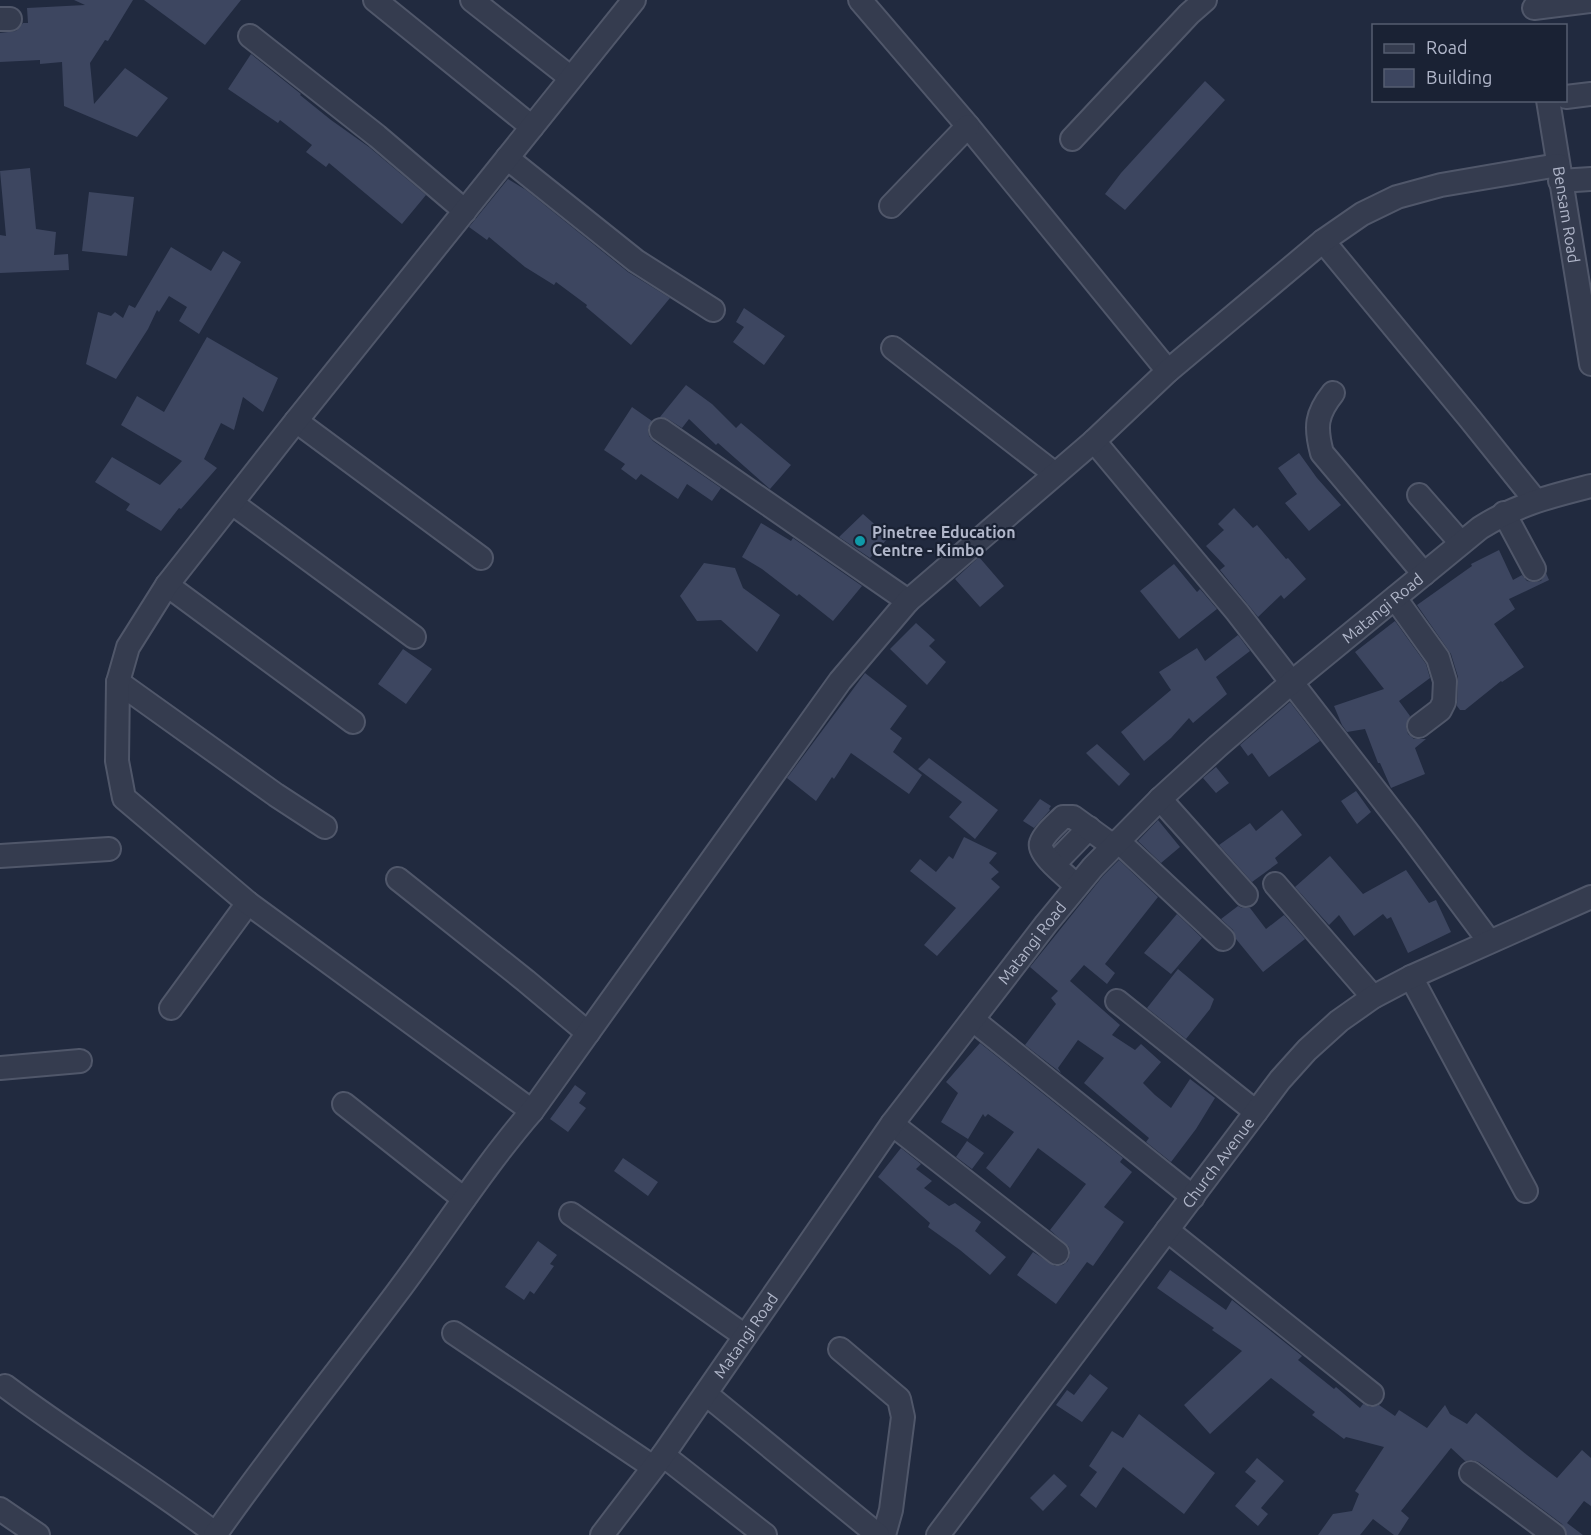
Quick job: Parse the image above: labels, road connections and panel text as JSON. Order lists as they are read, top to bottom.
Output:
{
  "streets": {
    "street": ["Bensam Road", "Matangi Road", "Church Avenue"]
  },
  "places": ["Pinetree Education Centre - Kimbo"],
  "legend": ["Road", "Building"]
}
